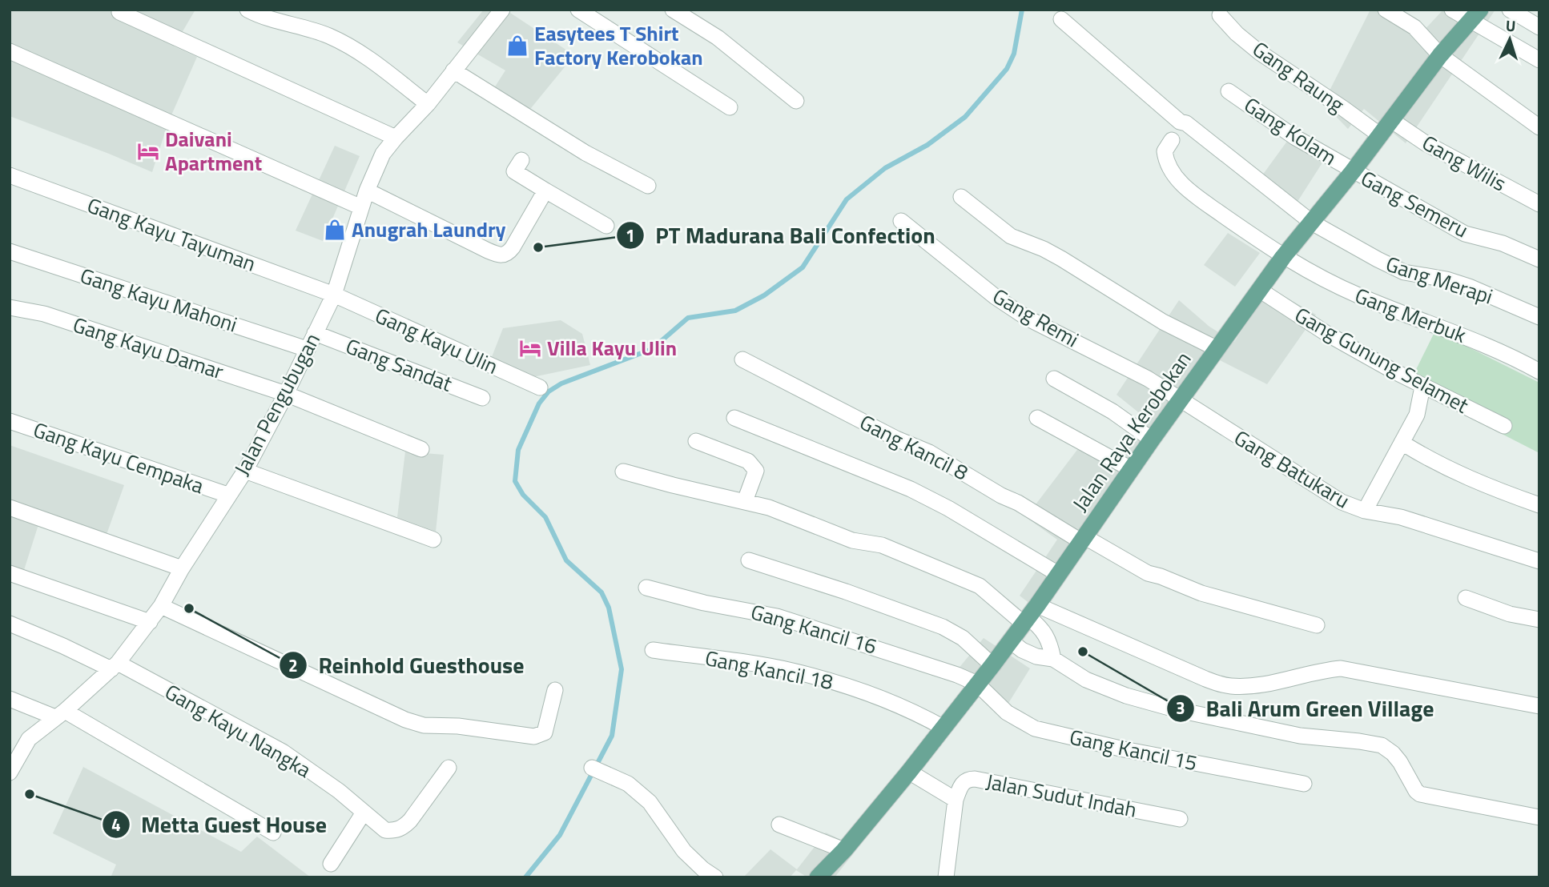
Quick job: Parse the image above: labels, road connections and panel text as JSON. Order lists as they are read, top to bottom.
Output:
{
  "streets": {
    "main road": ["Jalan Raya Kerobokan"],
    "street": [
      "Gang Raung",
      "Gang Kolam",
      "Gang Wilis",
      "Gang Semeru",
      "Gang Kayu Tayuman",
      "Gang Merapi",
      "Gang Kayu Mahoni",
      "Gang Merbuk",
      "Gang Remi",
      "Gang Kayu Ulin",
      "Gang Kayu Damar",
      "Gang Gunung Selamet",
      "Gang Sandat",
      "Jalan Pengubugan",
      "Gang Kancil 8",
      "Gang Kayu Cempaka",
      "Gang Batukaru",
      "Gang Kancil 16",
      "Gang Kancil 18",
      "Gang Kayu Nangka",
      "Gang Kancil 15",
      "Jalan Sudut Indah"
    ]
  },
  "crossings": [
    ["Gang Raung", "Jalan Raya Kerobokan"],
    ["Gang Kolam", "Gang Semeru"],
    ["Gang Kolam", "Jalan Raya Kerobokan"],
    ["Gang Wilis", "Jalan Raya Kerobokan"],
    ["Gang Semeru", "Jalan Raya Kerobokan"],
    ["Gang Kayu Tayuman", "Gang Kayu Ulin"],
    ["Gang Kayu Tayuman", "Jalan Pengubugan"],
    ["Gang Merapi", "Jalan Raya Kerobokan"],
    ["Gang Kayu Mahoni", "Jalan Pengubugan"],
    ["Gang Merbuk", "Jalan Raya Kerobokan"],
    ["Gang Remi", "Jalan Raya Kerobokan"],
    ["Gang Remi", "Gang Batukaru"],
    ["Gang Kayu Ulin", "Jalan Pengubugan"],
    ["Gang Kayu Damar", "Jalan Pengubugan"],
    ["Gang Gunung Selamet", "Jalan Raya Kerobokan"],
    ["Gang Sandat", "Jalan Pengubugan"],
    ["Jalan Pengubugan", "Gang Kayu Cempaka"],
    ["Jalan Pengubugan", "Gang Kayu Nangka"],
    ["Jalan Raya Kerobokan", "Gang Kancil 8"],
    ["Jalan Raya Kerobokan", "Gang Batukaru"],
    ["Jalan Raya Kerobokan", "Gang Kancil 16"],
    ["Jalan Raya Kerobokan", "Gang Kancil 18"],
    ["Jalan Raya Kerobokan", "Gang Kancil 15"],
    ["Gang Kancil 16", "Gang Kancil 15"]
  ],
  "places": {
    "shop": ["Easytees T Shirt Factory Kerobokan", "Anugrah Laundry"],
    "hotel": ["Daivani Apartment", "Villa Kayu Ulin"],
    "other": [
      "PT Madurana Bali Confection",
      "Reinhold Guesthouse",
      "Bali Arum Green Village",
      "Metta Guest House"
    ]
  },
  "north": "top"
}
